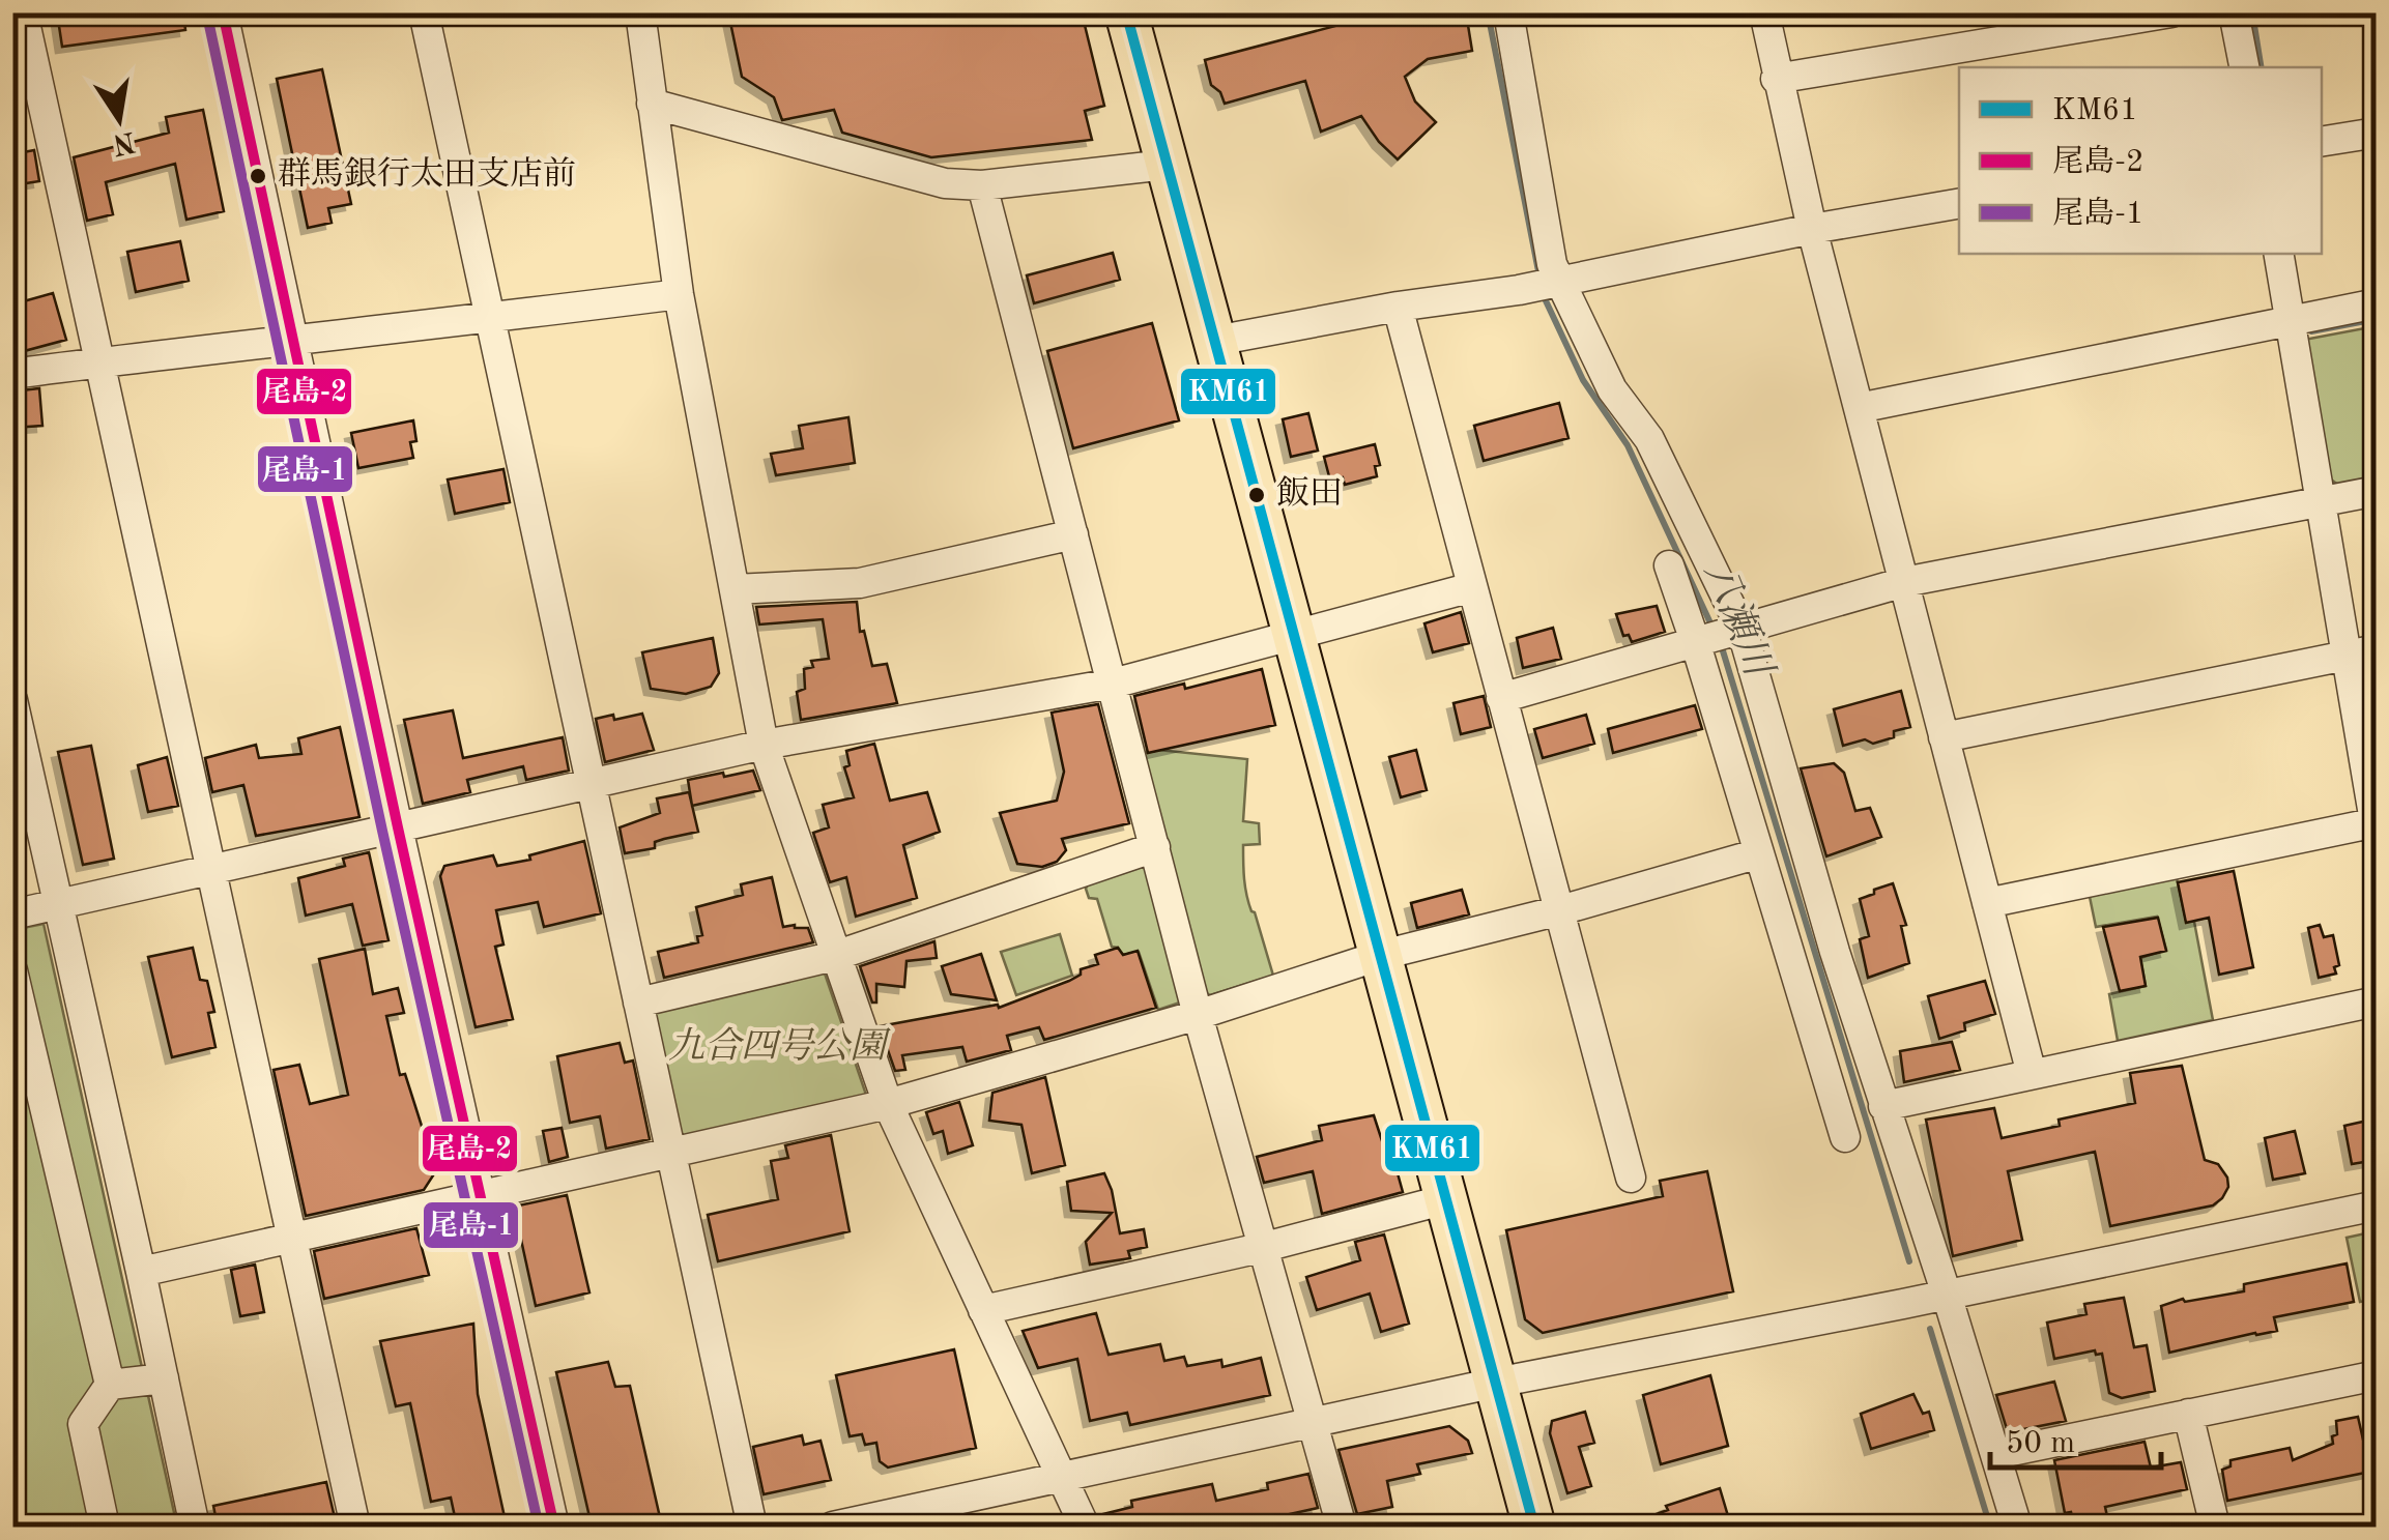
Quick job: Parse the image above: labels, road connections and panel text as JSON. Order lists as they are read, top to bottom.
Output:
{
  "water": ["八瀬川"],
  "parks": ["九合四号公園"],
  "places": ["群馬銀行太田支店前", "飯田"],
  "lines": ["transit line KM61", "transit line 尾島-2", "transit line 尾島-1"],
  "legend": ["KM61", "尾島-2", "尾島-1"],
  "scale_bar": "50 m",
  "north": "bottom"
}
